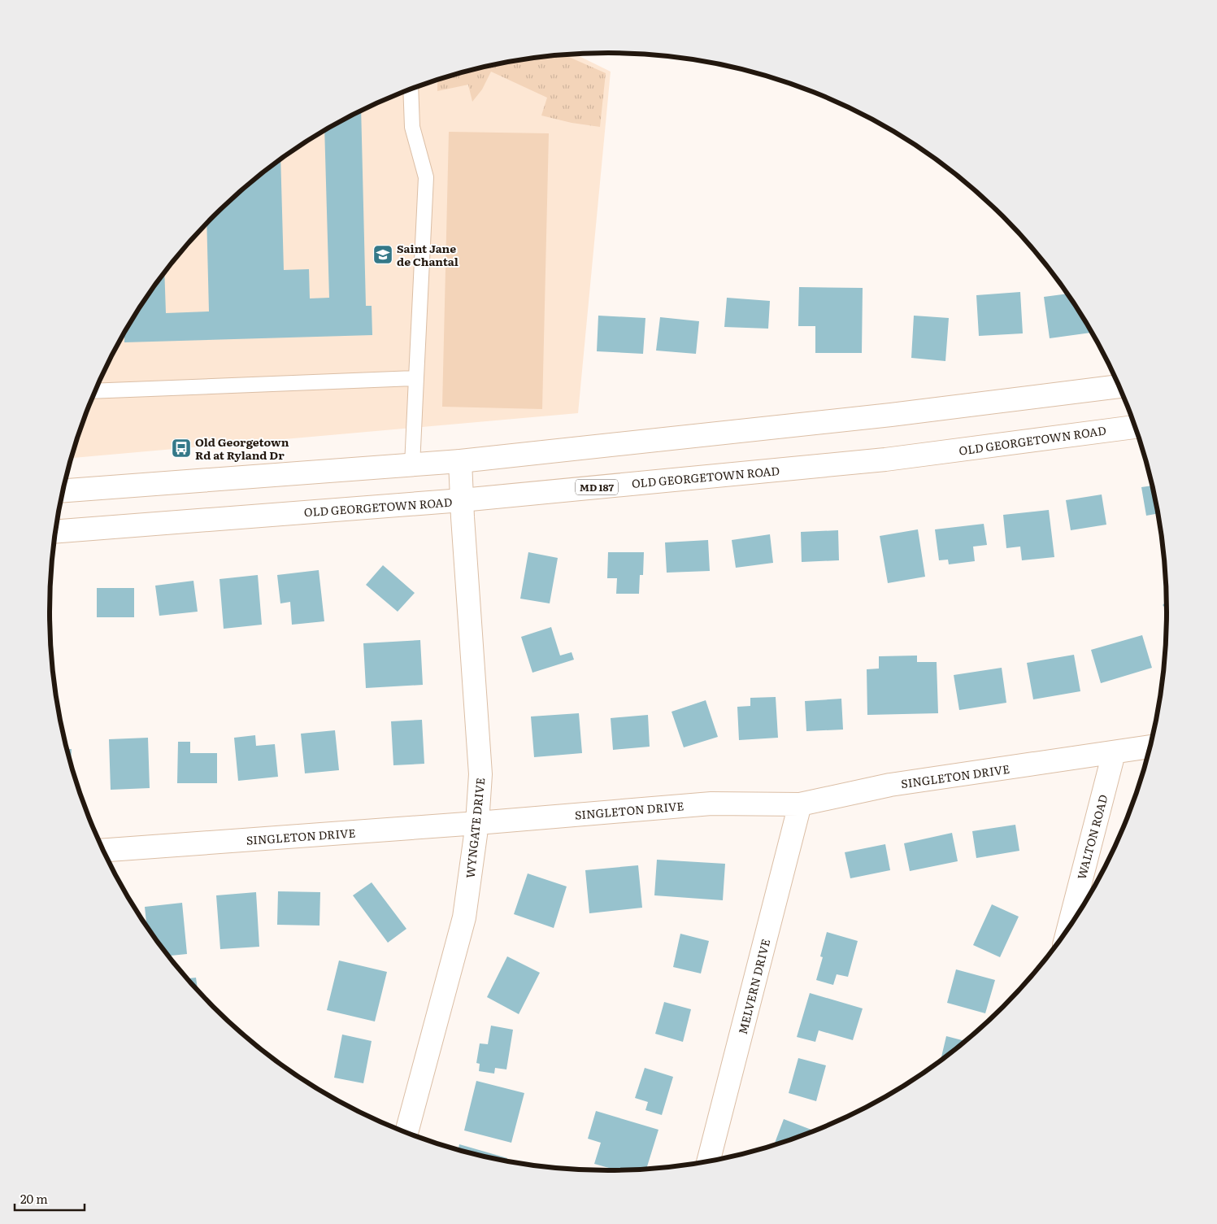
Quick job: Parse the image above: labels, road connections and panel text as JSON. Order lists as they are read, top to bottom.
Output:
{
  "streets": {
    "street": [
      "OLD GEORGETOWN ROAD",
      "MD 187",
      "SINGLETON DRIVE",
      "WYNGATE DRIVE",
      "WALTON ROAD",
      "MELVERN DRIVE"
    ]
  },
  "crossings": [
    ["OLD GEORGETOWN ROAD", "WYNGATE DRIVE"],
    ["SINGLETON DRIVE", "WYNGATE DRIVE"],
    ["SINGLETON DRIVE", "WALTON ROAD"],
    ["SINGLETON DRIVE", "MELVERN DRIVE"]
  ],
  "places": {
    "school or university": ["Saint Jane de Chantal"],
    "bus stop": ["Old Georgetown Rd at Ryland Dr"]
  },
  "scale_bar": "20 m"
}
